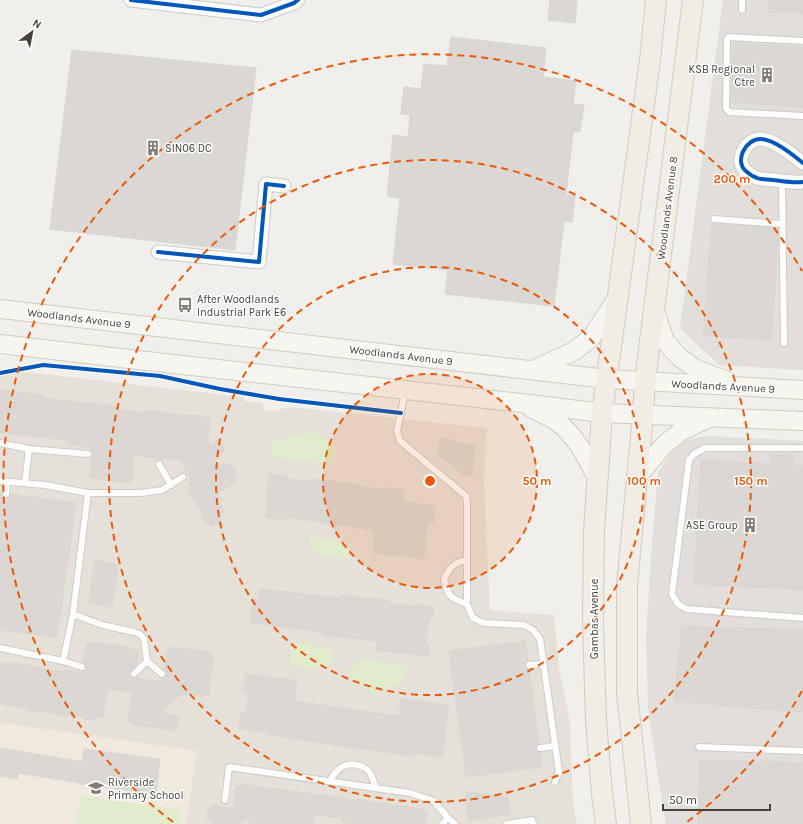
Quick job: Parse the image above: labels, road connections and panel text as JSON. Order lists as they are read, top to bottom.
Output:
{
  "streets": {
    "main road": ["Woodlands Avenue 8", "Woodlands Avenue 9", "Gambas Avenue"]
  },
  "crossings": [
    ["Woodlands Avenue 8", "Woodlands Avenue 9"]
  ],
  "places": {
    "building": ["KSB Regional Ctre", "SIN06 DC", "ASE Group"],
    "bus stop": ["After Woodlands Industrial Park E6"],
    "school or university": ["Riverside Primary School"]
  },
  "scale_bar": "50 m",
  "north": "top right",
  "rings": [
    "200 m",
    "50 m",
    "100 m",
    "150 m"
  ]
}
